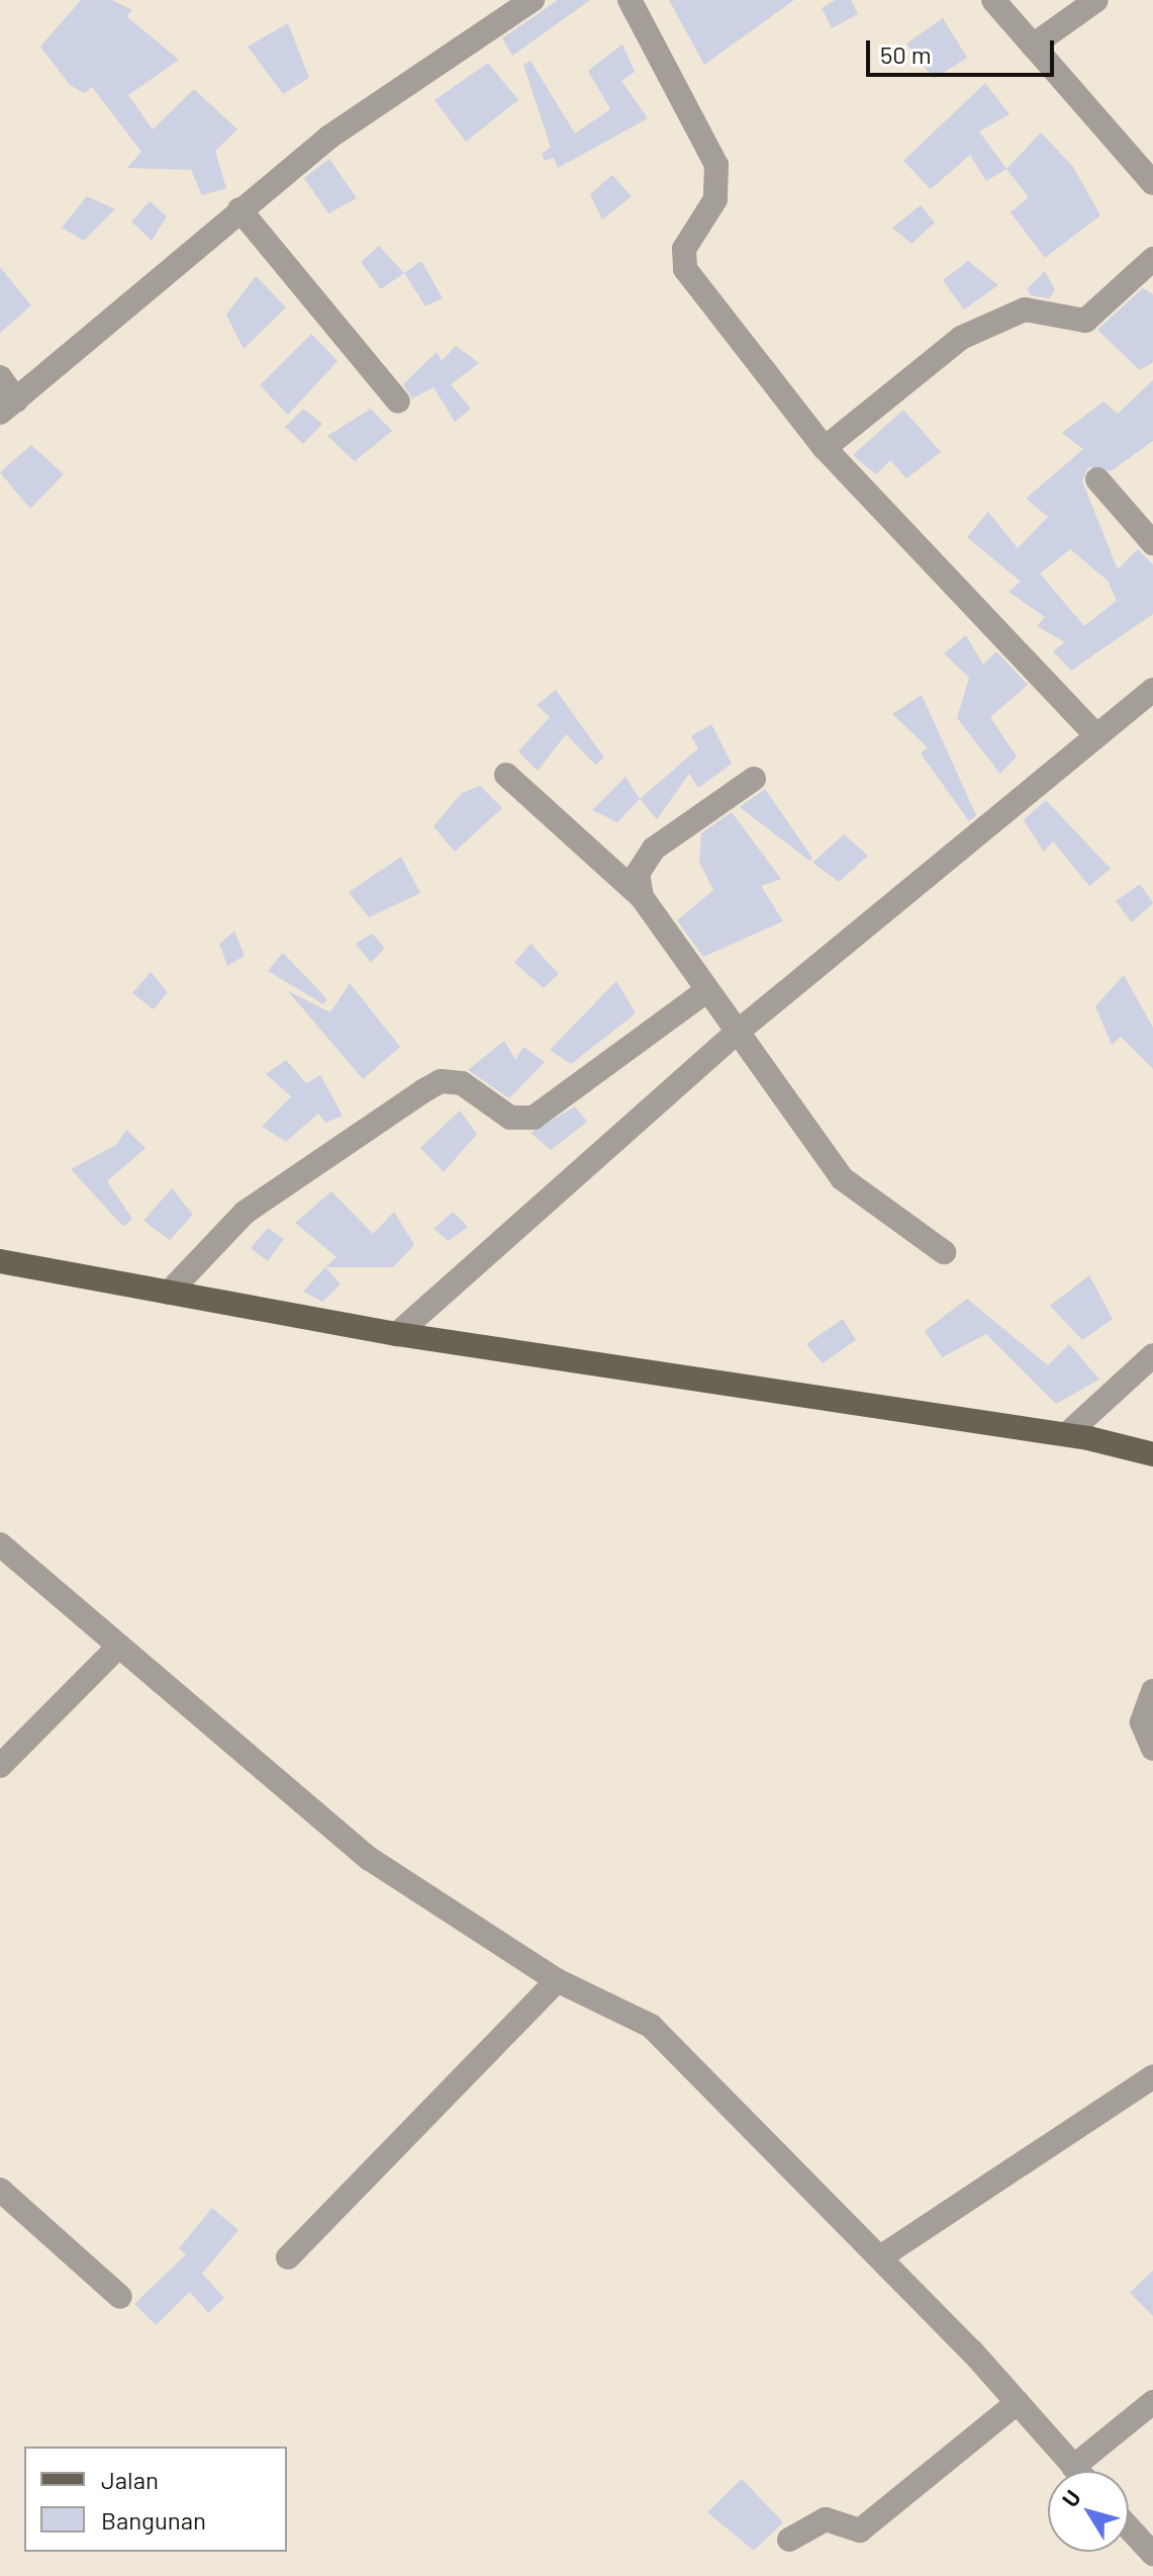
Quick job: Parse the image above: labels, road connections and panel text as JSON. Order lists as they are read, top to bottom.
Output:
{
  "legend": ["Jalan", "Bangunan"],
  "scale_bar": "50 m",
  "north": "top left"
}
